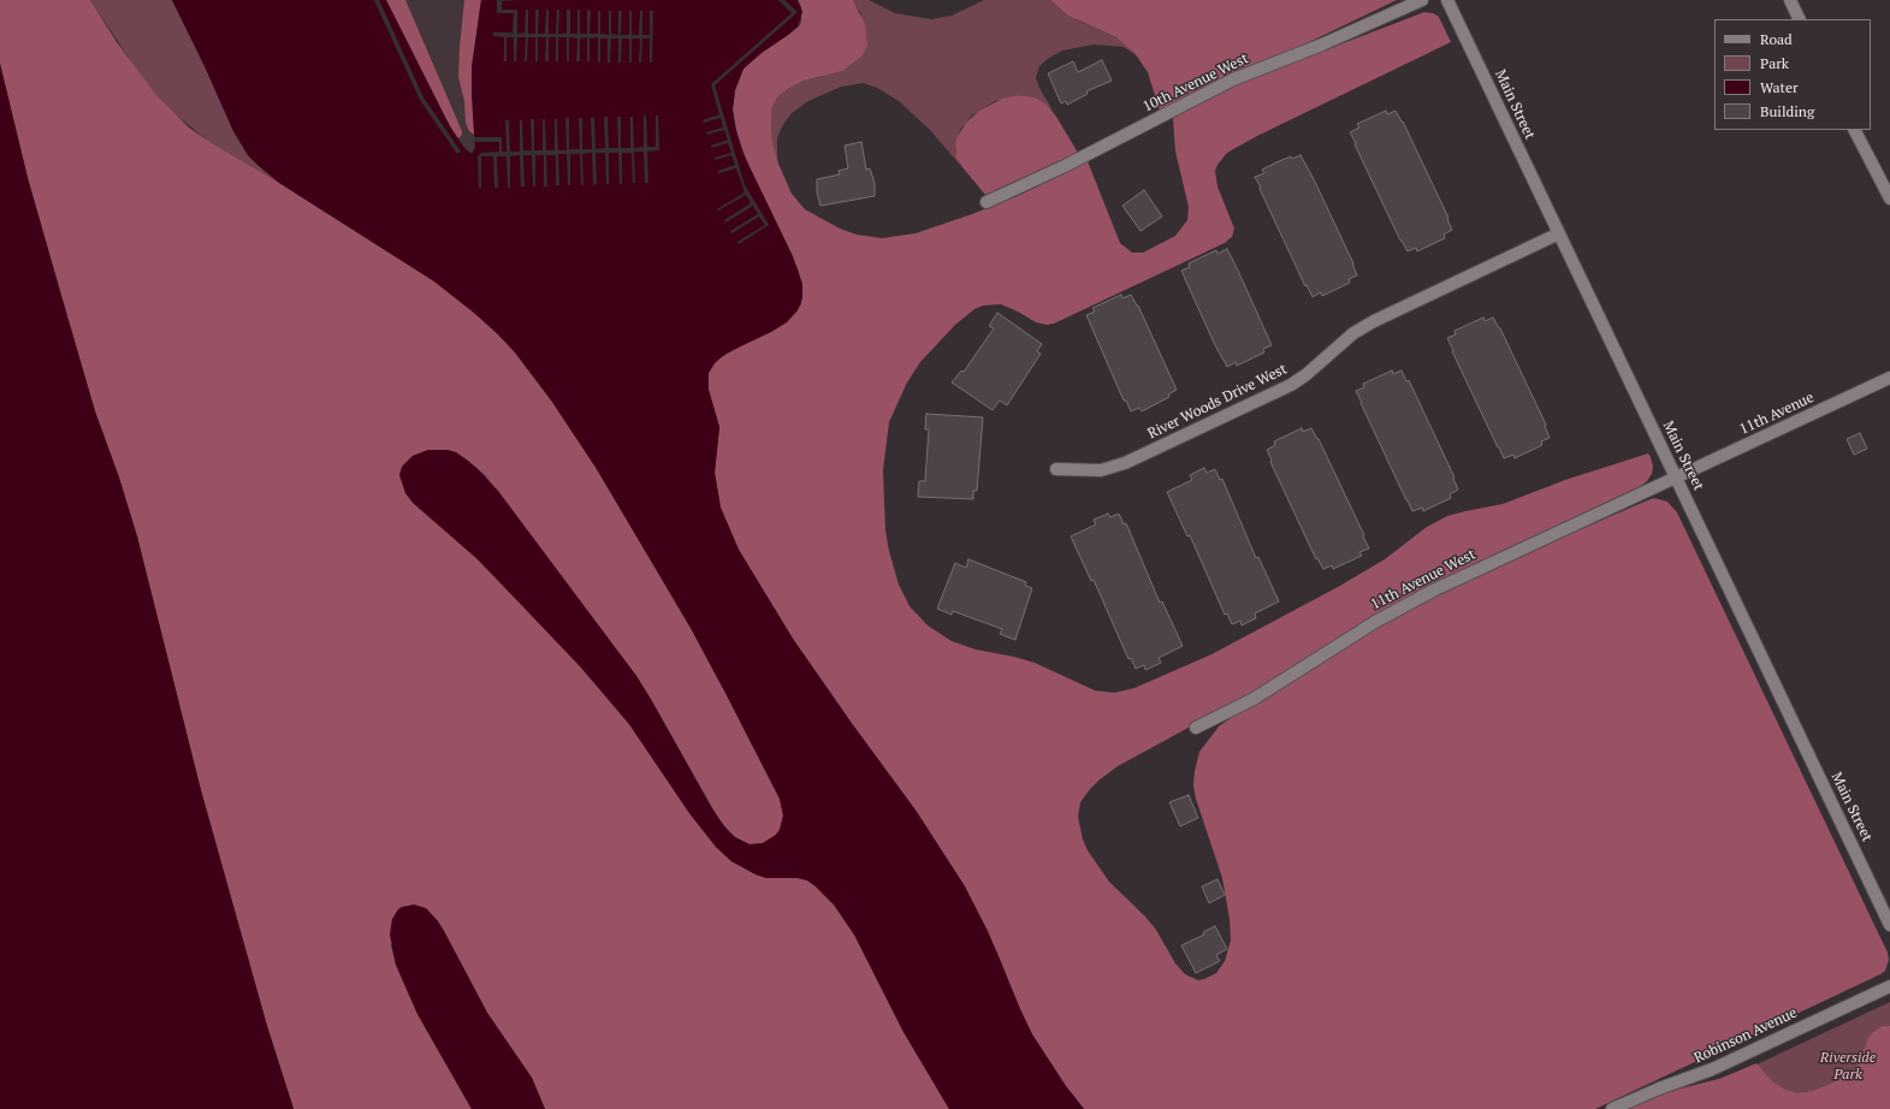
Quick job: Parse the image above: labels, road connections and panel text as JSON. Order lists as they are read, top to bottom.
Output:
{
  "streets": {
    "street": [
      "10th Avenue West",
      "Main Street",
      "River Woods Drive West",
      "11th Avenue",
      "11th Avenue West",
      "Robinson Avenue"
    ]
  },
  "crossings": [
    ["Main Street", "River Woods Drive West"],
    ["Main Street", "11th Avenue"],
    ["Main Street", "11th Avenue West"],
    ["11th Avenue", "11th Avenue West"]
  ],
  "parks": ["Riverside Park"],
  "legend": [
    "Road",
    "Park",
    "Water",
    "Building"
  ]
}
